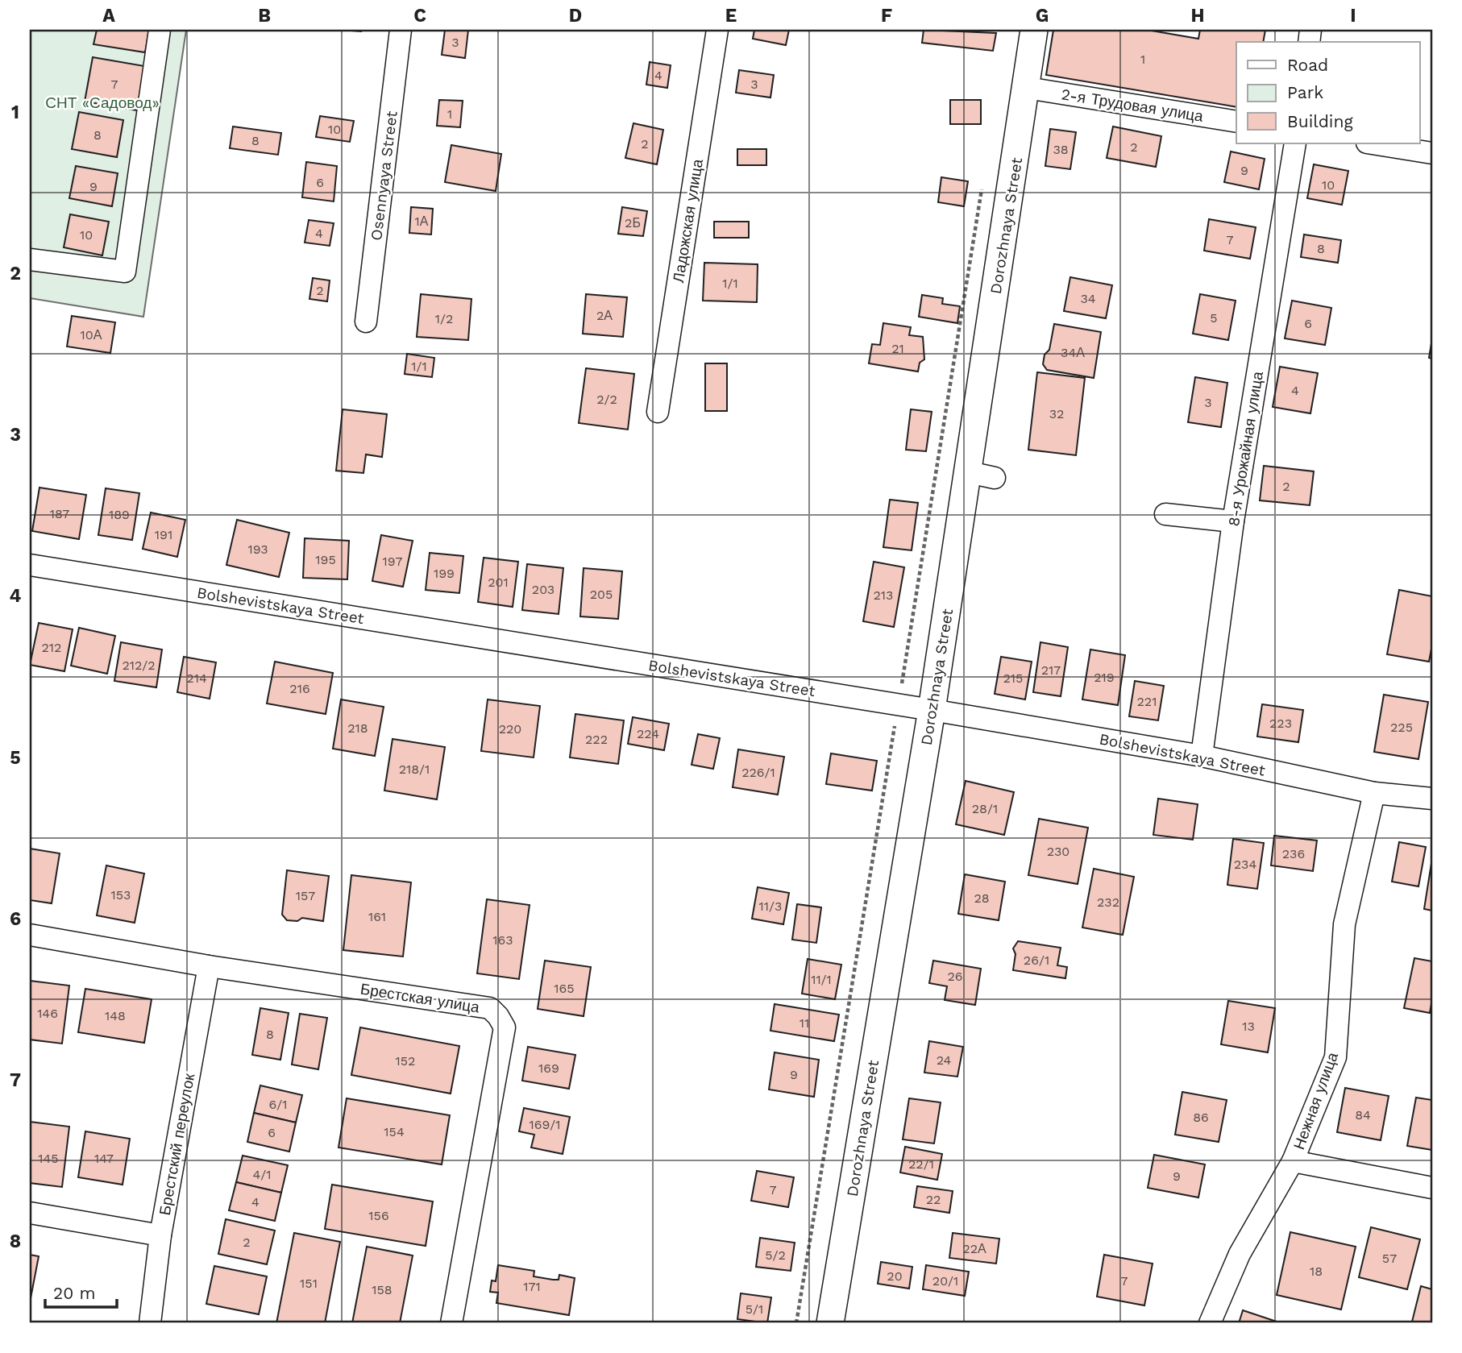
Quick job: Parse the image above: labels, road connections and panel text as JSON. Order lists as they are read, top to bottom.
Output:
{
  "streets": {
    "street": [
      "2-я Трудовая улица",
      "Osennyaya Street",
      "Ладожская улица",
      "Dorozhnaya Street",
      "8-я Урожайная улица",
      "Bolshevistskaya Street",
      "Брестская улица",
      "Нежная улица",
      "Брестский переулок"
    ]
  },
  "crossings": [
    ["2-я Трудовая улица", "Dorozhnaya Street"],
    ["Dorozhnaya Street", "Bolshevistskaya Street"],
    ["8-я Урожайная улица", "Bolshevistskaya Street"],
    ["Bolshevistskaya Street", "Нежная улица"],
    ["Брестская улица", "Брестский переулок"]
  ],
  "parks": ["СНТ «Садовод»"],
  "house_numbers": [
    "3",
    "1",
    "4",
    "7",
    "3",
    "1",
    "10",
    "8",
    "8",
    "2",
    "2",
    "38",
    "9",
    "6",
    "10",
    "9",
    "1А",
    "2Б",
    "4",
    "10",
    "7",
    "8",
    "1/1",
    "2",
    "34",
    "2А",
    "5",
    "1/2",
    "6",
    "10А",
    "21",
    "34А",
    "1/1",
    "4",
    "2/2",
    "3",
    "32",
    "2",
    "187",
    "189",
    "191",
    "193",
    "195",
    "197",
    "199",
    "201",
    "203",
    "205",
    "213",
    "212",
    "212/2",
    "217",
    "219",
    "214",
    "215",
    "216",
    "221",
    "223",
    "225",
    "218",
    "220",
    "224",
    "222",
    "218/1",
    "226/1",
    "28/1",
    "230",
    "236",
    "234",
    "153",
    "157",
    "28",
    "232",
    "11/3",
    "161",
    "163",
    "26/1",
    "26",
    "11/1",
    "165",
    "146",
    "148",
    "11",
    "13",
    "8",
    "24",
    "152",
    "169",
    "9",
    "6/1",
    "84",
    "86",
    "169/1",
    "154",
    "6",
    "145",
    "147",
    "22/1",
    "4/1",
    "9",
    "7",
    "22",
    "4",
    "156",
    "2",
    "22А",
    "5/2",
    "57",
    "18",
    "20",
    "20/1",
    "7",
    "151",
    "171",
    "158",
    "5/1"
  ],
  "legend": ["Road", "Park", "Building"],
  "scale_bar": "20 m",
  "grid": {
    "columns": [
      "A",
      "B",
      "C",
      "D",
      "E",
      "F",
      "G",
      "H",
      "I"
    ],
    "rows": [
      "1",
      "2",
      "3",
      "4",
      "5",
      "6",
      "7",
      "8"
    ]
  }
}
